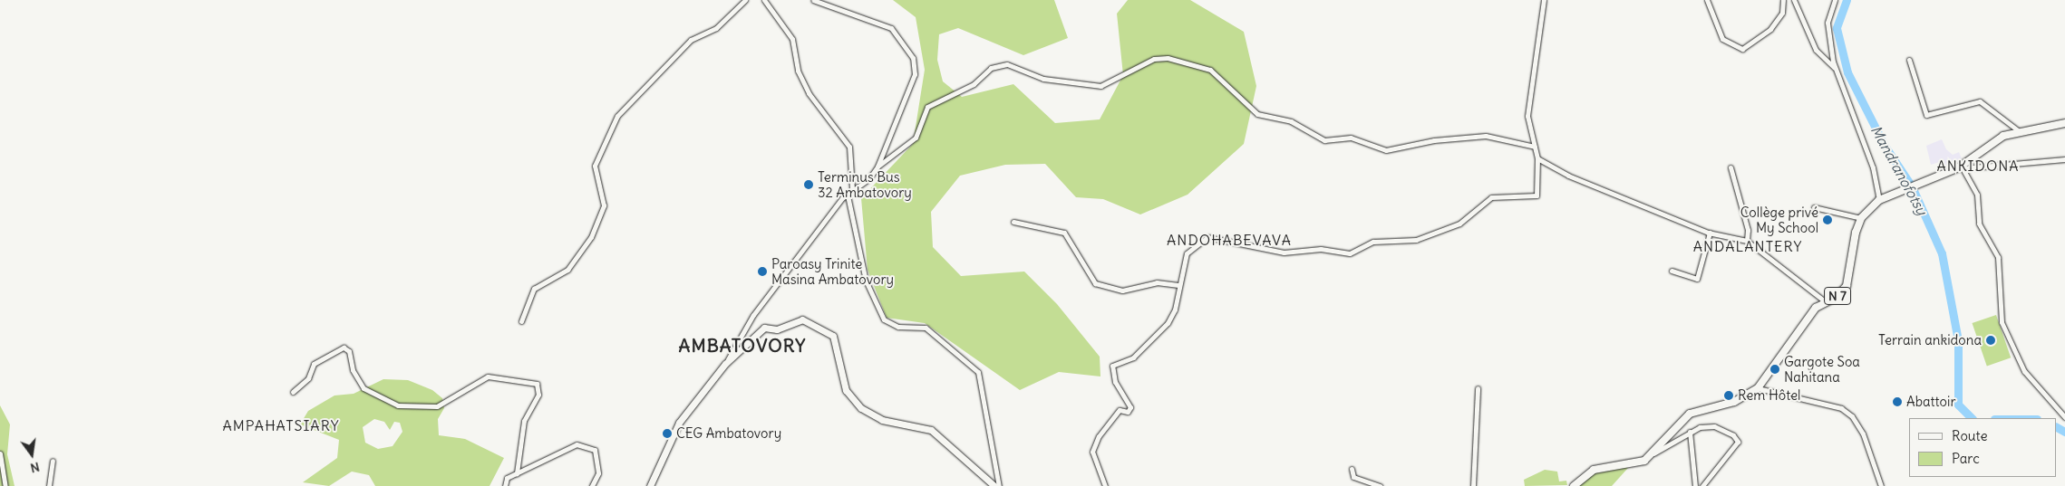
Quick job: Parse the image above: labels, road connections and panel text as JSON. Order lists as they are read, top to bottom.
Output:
{
  "streets": {
    "main road": ["N 7"]
  },
  "districts": [
    "ANKIDONA",
    "ANDOHABEVAVA",
    "ANDALANTERY",
    "AMBATOVORY",
    "AMPAHATSIARY"
  ],
  "water": ["Mandranofotsy"],
  "places": [
    "Terminus Bus 32 Ambatovory",
    "Collège privé My School",
    "Paroasy Trinite Masina Ambatovory",
    "Terrain ankidona",
    "Gargote Soa Nahitana",
    "Rem Hôtel",
    "Abattoir",
    "CEG Ambatovory"
  ],
  "legend": ["Route", "Parc"],
  "north": "bottom"
}
